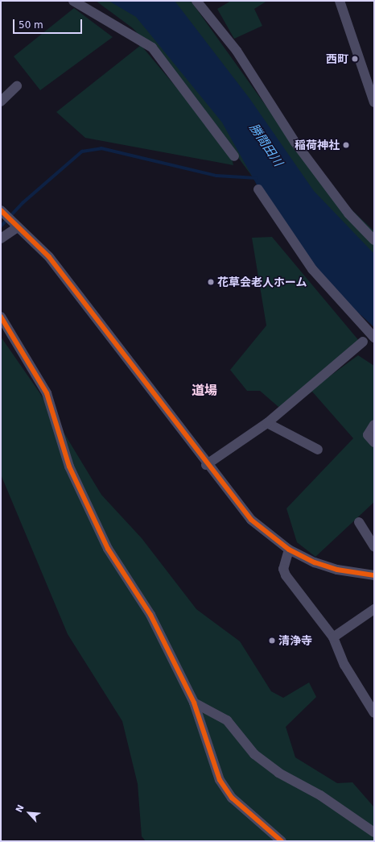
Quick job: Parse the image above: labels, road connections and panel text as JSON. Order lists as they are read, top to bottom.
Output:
{
  "districts": ["道場"],
  "water": ["勝間田川"],
  "places": [
    "西町",
    "稲荷神社",
    "花草会老人ホーム",
    "清浄寺"
  ],
  "scale_bar": "50 m",
  "north": "top left"
}
